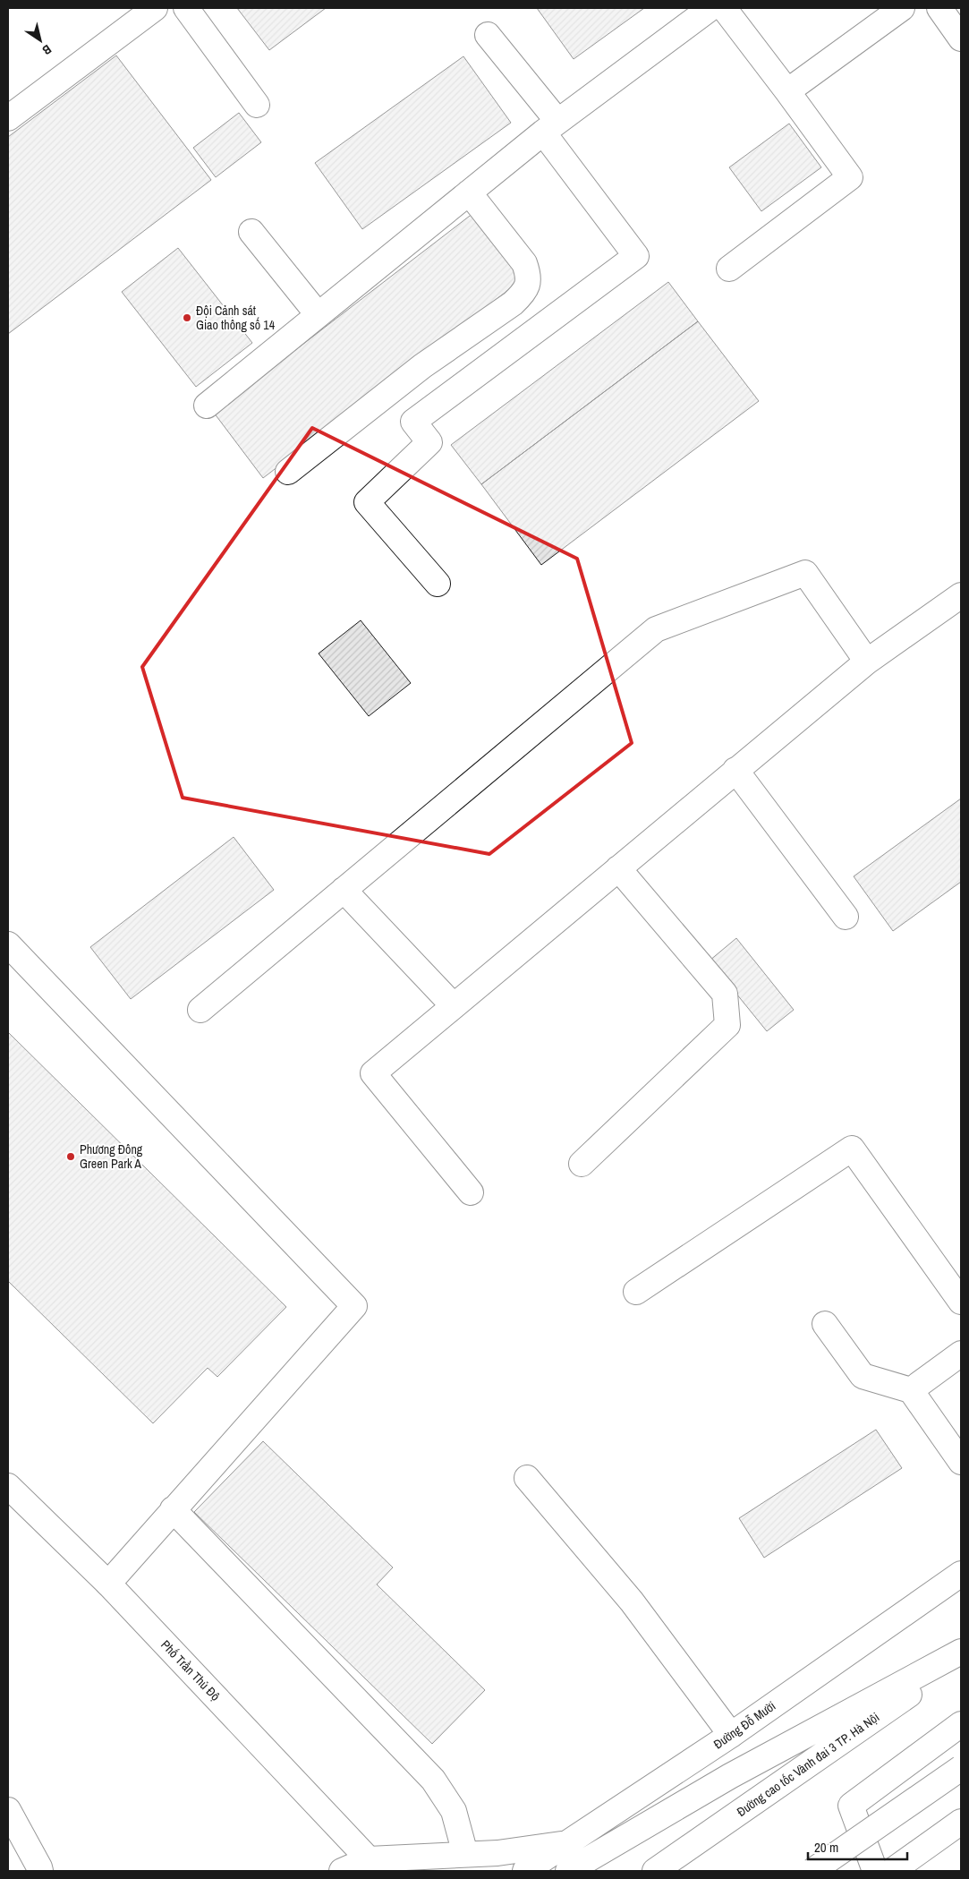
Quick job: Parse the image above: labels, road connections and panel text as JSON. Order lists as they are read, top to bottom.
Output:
{
  "streets": {
    "main road": ["Phố Trần Thủ Độ", "Đường Đỗ Mười", "Đường cao tốc Vành đai 3 TP. Hà Nội"]
  },
  "places": ["Đội Cảnh sát Giao thông số 14", "Phương Đông Green Park A"],
  "scale_bar": "20 m",
  "north": "bottom right"
}
